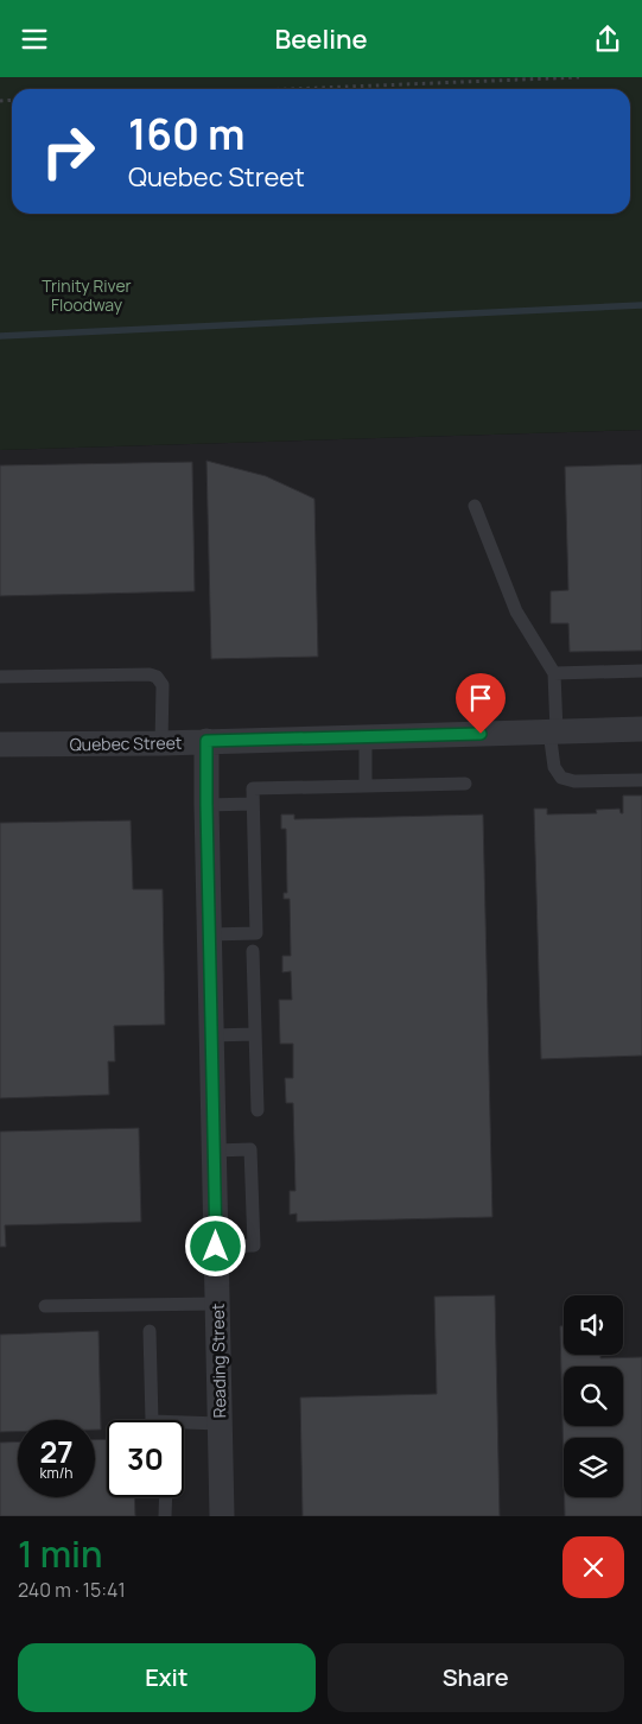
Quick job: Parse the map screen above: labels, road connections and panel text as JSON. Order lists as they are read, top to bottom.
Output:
{
  "streets": {
    "street": ["Quebec Street", "Reading Street"]
  },
  "crossings": [
    ["Quebec Street", "Reading Street"]
  ],
  "parks": ["Trinity River Floodway"],
  "page": {
    "header": "Beeline",
    "turn": ["160 m", "Quebec Street"],
    "speed": "27 km/h",
    "limit": "30",
    "heading": ["1 min", "240 m · 15:41"],
    "buttons": ["Exit", "Share"]
  }
}
